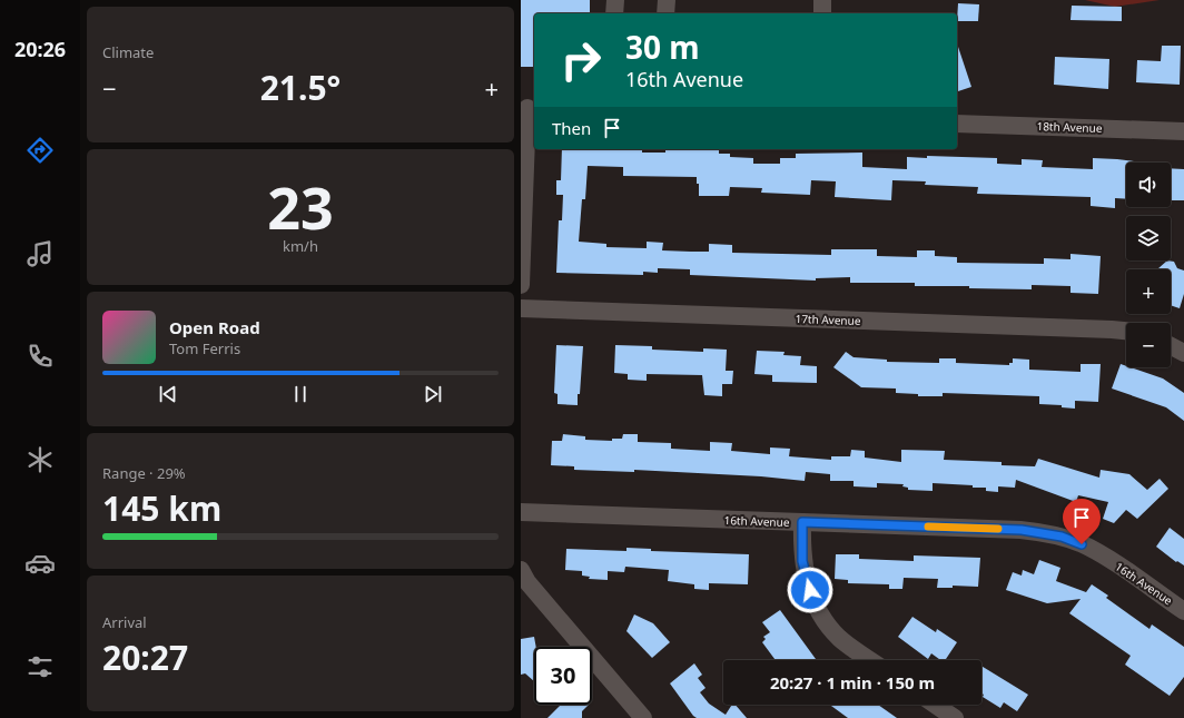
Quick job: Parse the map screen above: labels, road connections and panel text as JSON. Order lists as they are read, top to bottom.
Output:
{
  "streets": {
    "street": ["18th Avenue", "17th Avenue", "16th Avenue"]
  },
  "page": {
    "tabs": "20:26",
    "tile": [
      "Climate",
      ["23", "km/h"],
      ["Range · 29%", "145 km"],
      ["Arrival", "20:27"]
    ],
    "turn": ["30 m", "16th Avenue"],
    "heat": ["−", "21.5°", "+"],
    "then": "Then",
    "map_buttons": ["+", "−"],
    "song": ["Open Road", "Tom Ferris"],
    "limit": "30",
    "trip": "20:27 · 1 min · 150 m"
  }
}
